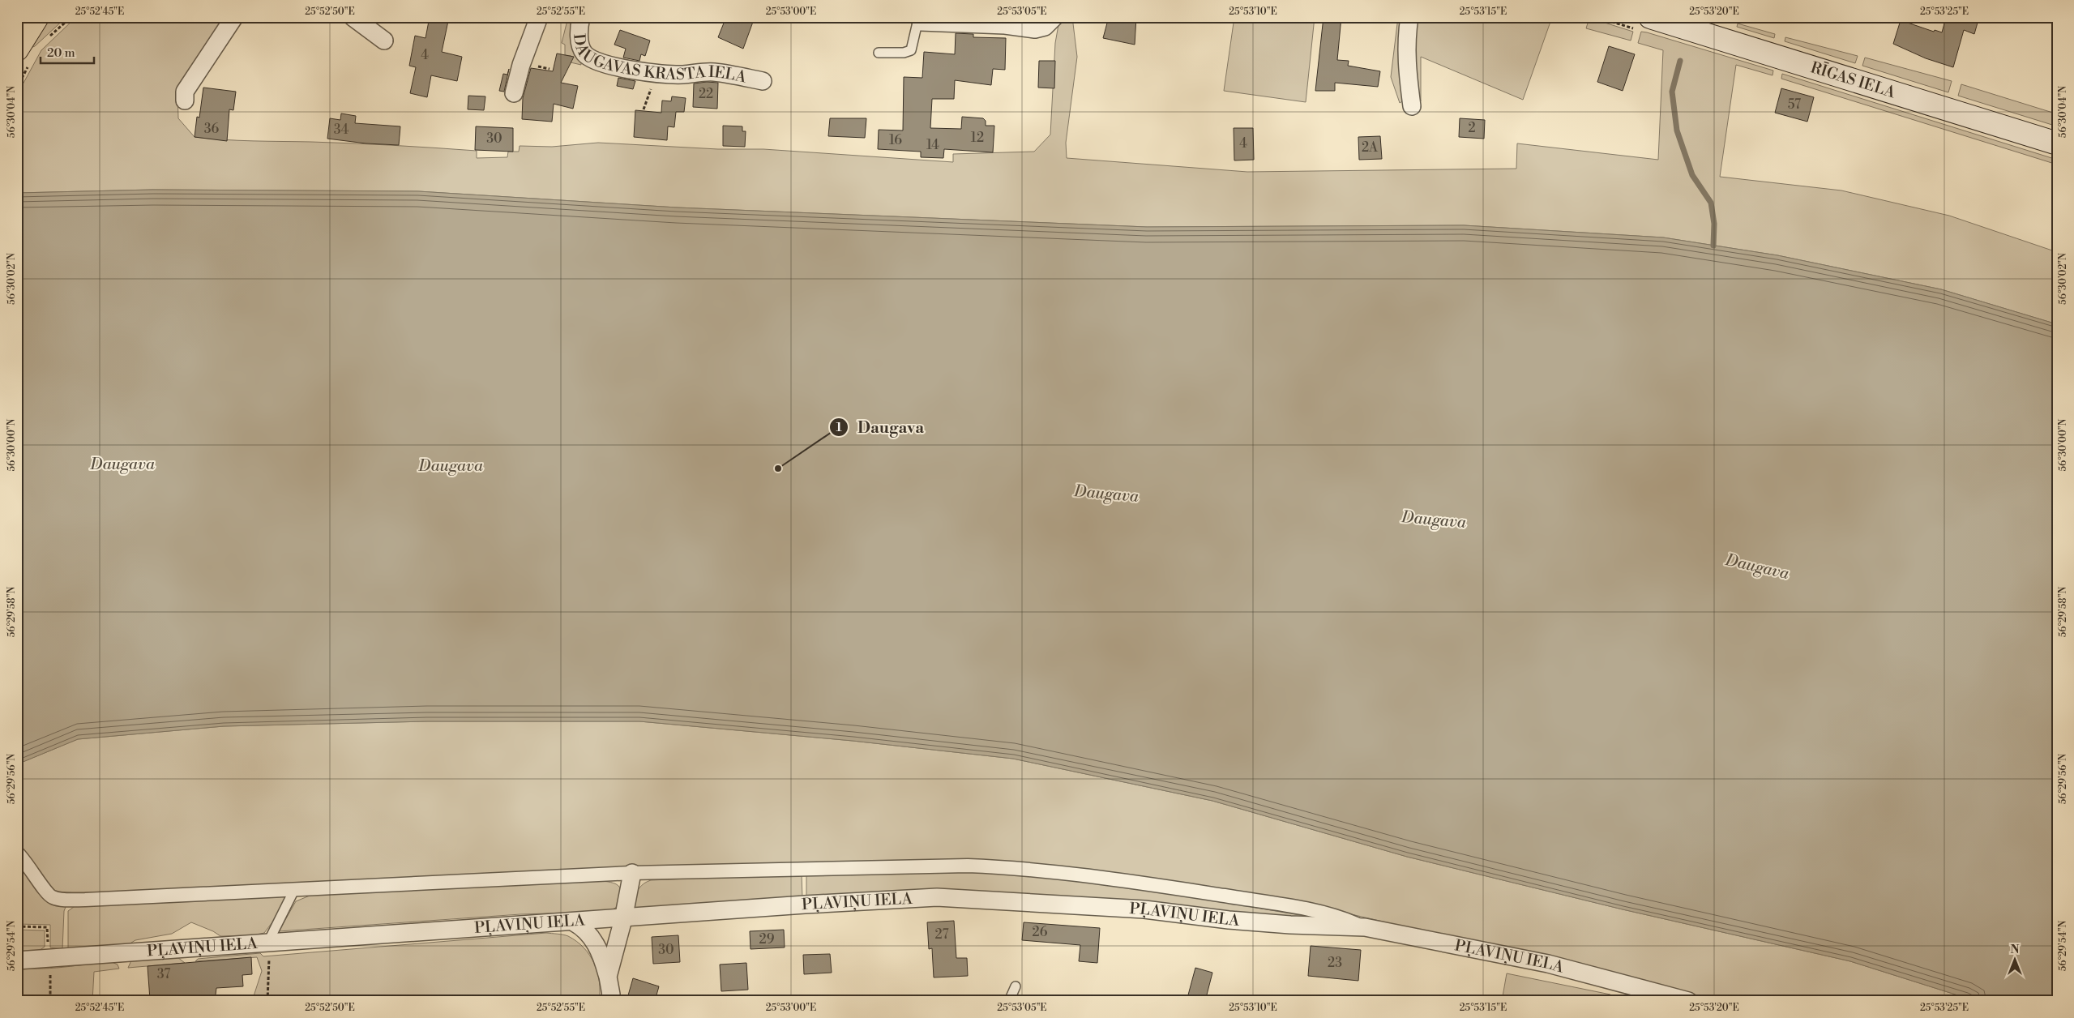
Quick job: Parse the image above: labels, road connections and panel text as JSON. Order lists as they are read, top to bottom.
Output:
{
  "streets": {
    "main road": ["RĪGAS IELA"],
    "street": ["DAUGAVAS KRASTA IELA", "PĻAVIŅU IELA"]
  },
  "water": ["Daugava"],
  "places": ["Daugava"],
  "house_numbers": [
    "4",
    "22",
    "57",
    "2",
    "36",
    "34",
    "12",
    "30",
    "16",
    "4",
    "14",
    "2A",
    "26",
    "27",
    "29",
    "30",
    "23",
    "37"
  ],
  "scale_bar": "20 m",
  "north": "top",
  "coordinates": [
    "25°52'45\"E",
    "25°52'50\"E",
    "25°52'55\"E",
    "25°53'00\"E",
    "25°53'05\"E",
    "25°53'10\"E",
    "25°53'15\"E",
    "25°53'20\"E",
    "25°53'25\"E",
    "56°30'04\"N",
    "56°30'02\"N",
    "56°30'00\"N",
    "56°29'58\"N",
    "56°29'56\"N",
    "56°29'54\"N"
  ]
}
